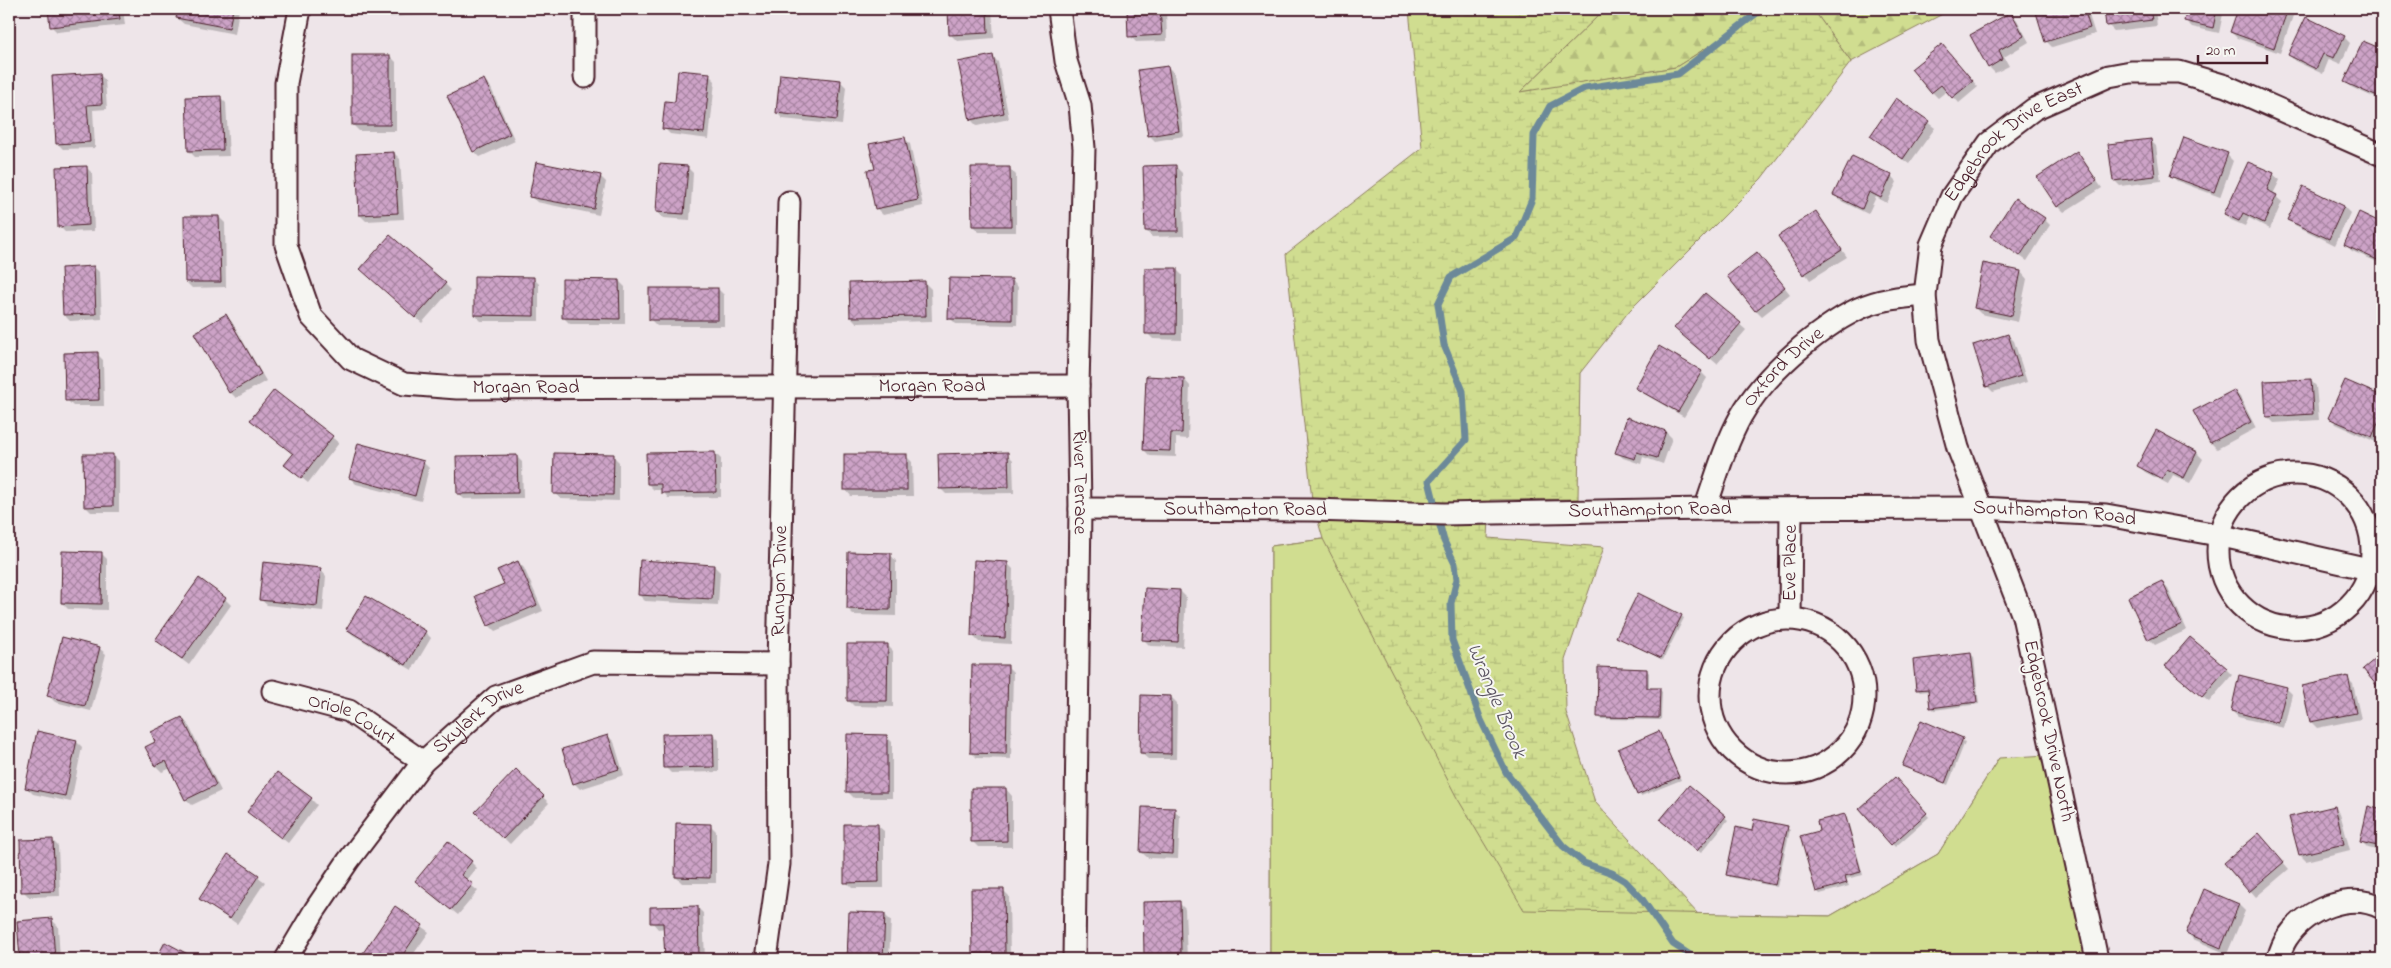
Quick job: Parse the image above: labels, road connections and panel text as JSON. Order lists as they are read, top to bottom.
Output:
{
  "streets": {
    "street": [
      "Edgebrook Drive East",
      "Oxford Drive",
      "Morgan Road",
      "River Terrace",
      "Southampton Road",
      "Eve Place",
      "Runyon Drive",
      "Skylark Drive",
      "Oriole Court",
      "Edgebrook Drive North"
    ]
  },
  "crossings": [
    ["Edgebrook Drive East", "Oxford Drive"],
    ["Edgebrook Drive East", "Southampton Road"],
    ["Edgebrook Drive East", "Edgebrook Drive North"],
    ["Oxford Drive", "Southampton Road"],
    ["Morgan Road", "River Terrace"],
    ["Morgan Road", "Runyon Drive"],
    ["River Terrace", "Southampton Road"],
    ["Southampton Road", "Eve Place"],
    ["Southampton Road", "Edgebrook Drive North"],
    ["Runyon Drive", "Skylark Drive"],
    ["Skylark Drive", "Oriole Court"]
  ],
  "water": ["Wrangle Brook"],
  "scale_bar": "20 m"
}
